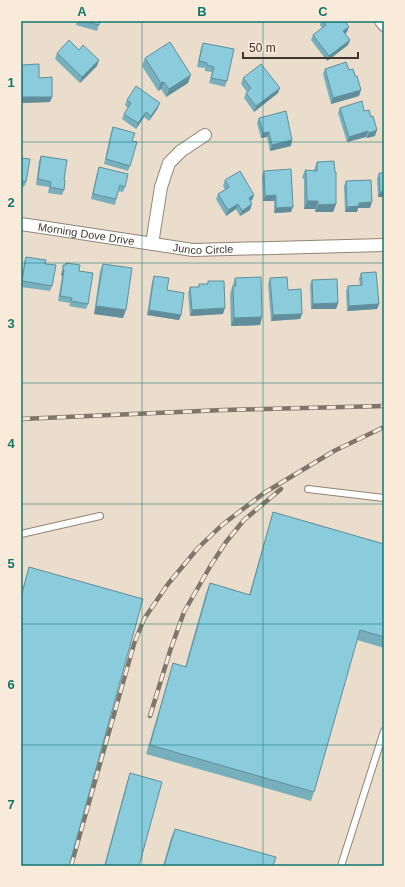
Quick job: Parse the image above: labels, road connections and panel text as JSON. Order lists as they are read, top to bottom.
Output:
{
  "streets": {
    "street": ["Morning Dove Drive", "Junco Circle"]
  },
  "crossings": [
    ["Morning Dove Drive", "Junco Circle"]
  ],
  "scale_bar": "50 m",
  "grid": {
    "columns": ["A", "B", "C"],
    "rows": [
      "1",
      "2",
      "3",
      "4",
      "5",
      "6",
      "7"
    ]
  }
}
